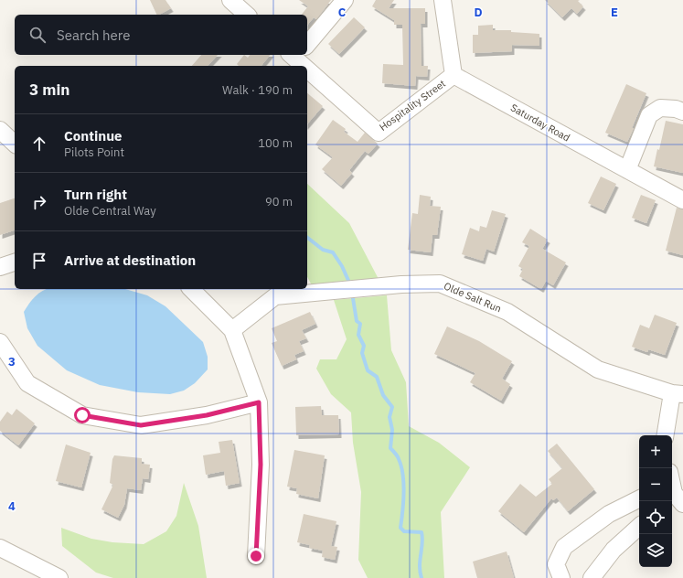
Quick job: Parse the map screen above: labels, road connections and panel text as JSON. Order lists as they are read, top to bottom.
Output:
{
  "streets": {
    "street": ["Hospitality Street", "Saturday Road", "Olde Salt Run"]
  },
  "crossings": [
    ["Hospitality Street", "Saturday Road"]
  ],
  "page": {
    "search": "Search here",
    "heading": ["3 min", "Walk · 190 m"],
    "list": [
      ["Continue", "Pilots Point", "100 m"],
      ["Turn right", "Olde Central Way", "90 m"],
      "Arrive at destination"
    ],
    "map_buttons": ["+", "−"]
  },
  "grid": {
    "columns": ["C", "D", "E"],
    "rows": ["3", "4"]
  }
}
